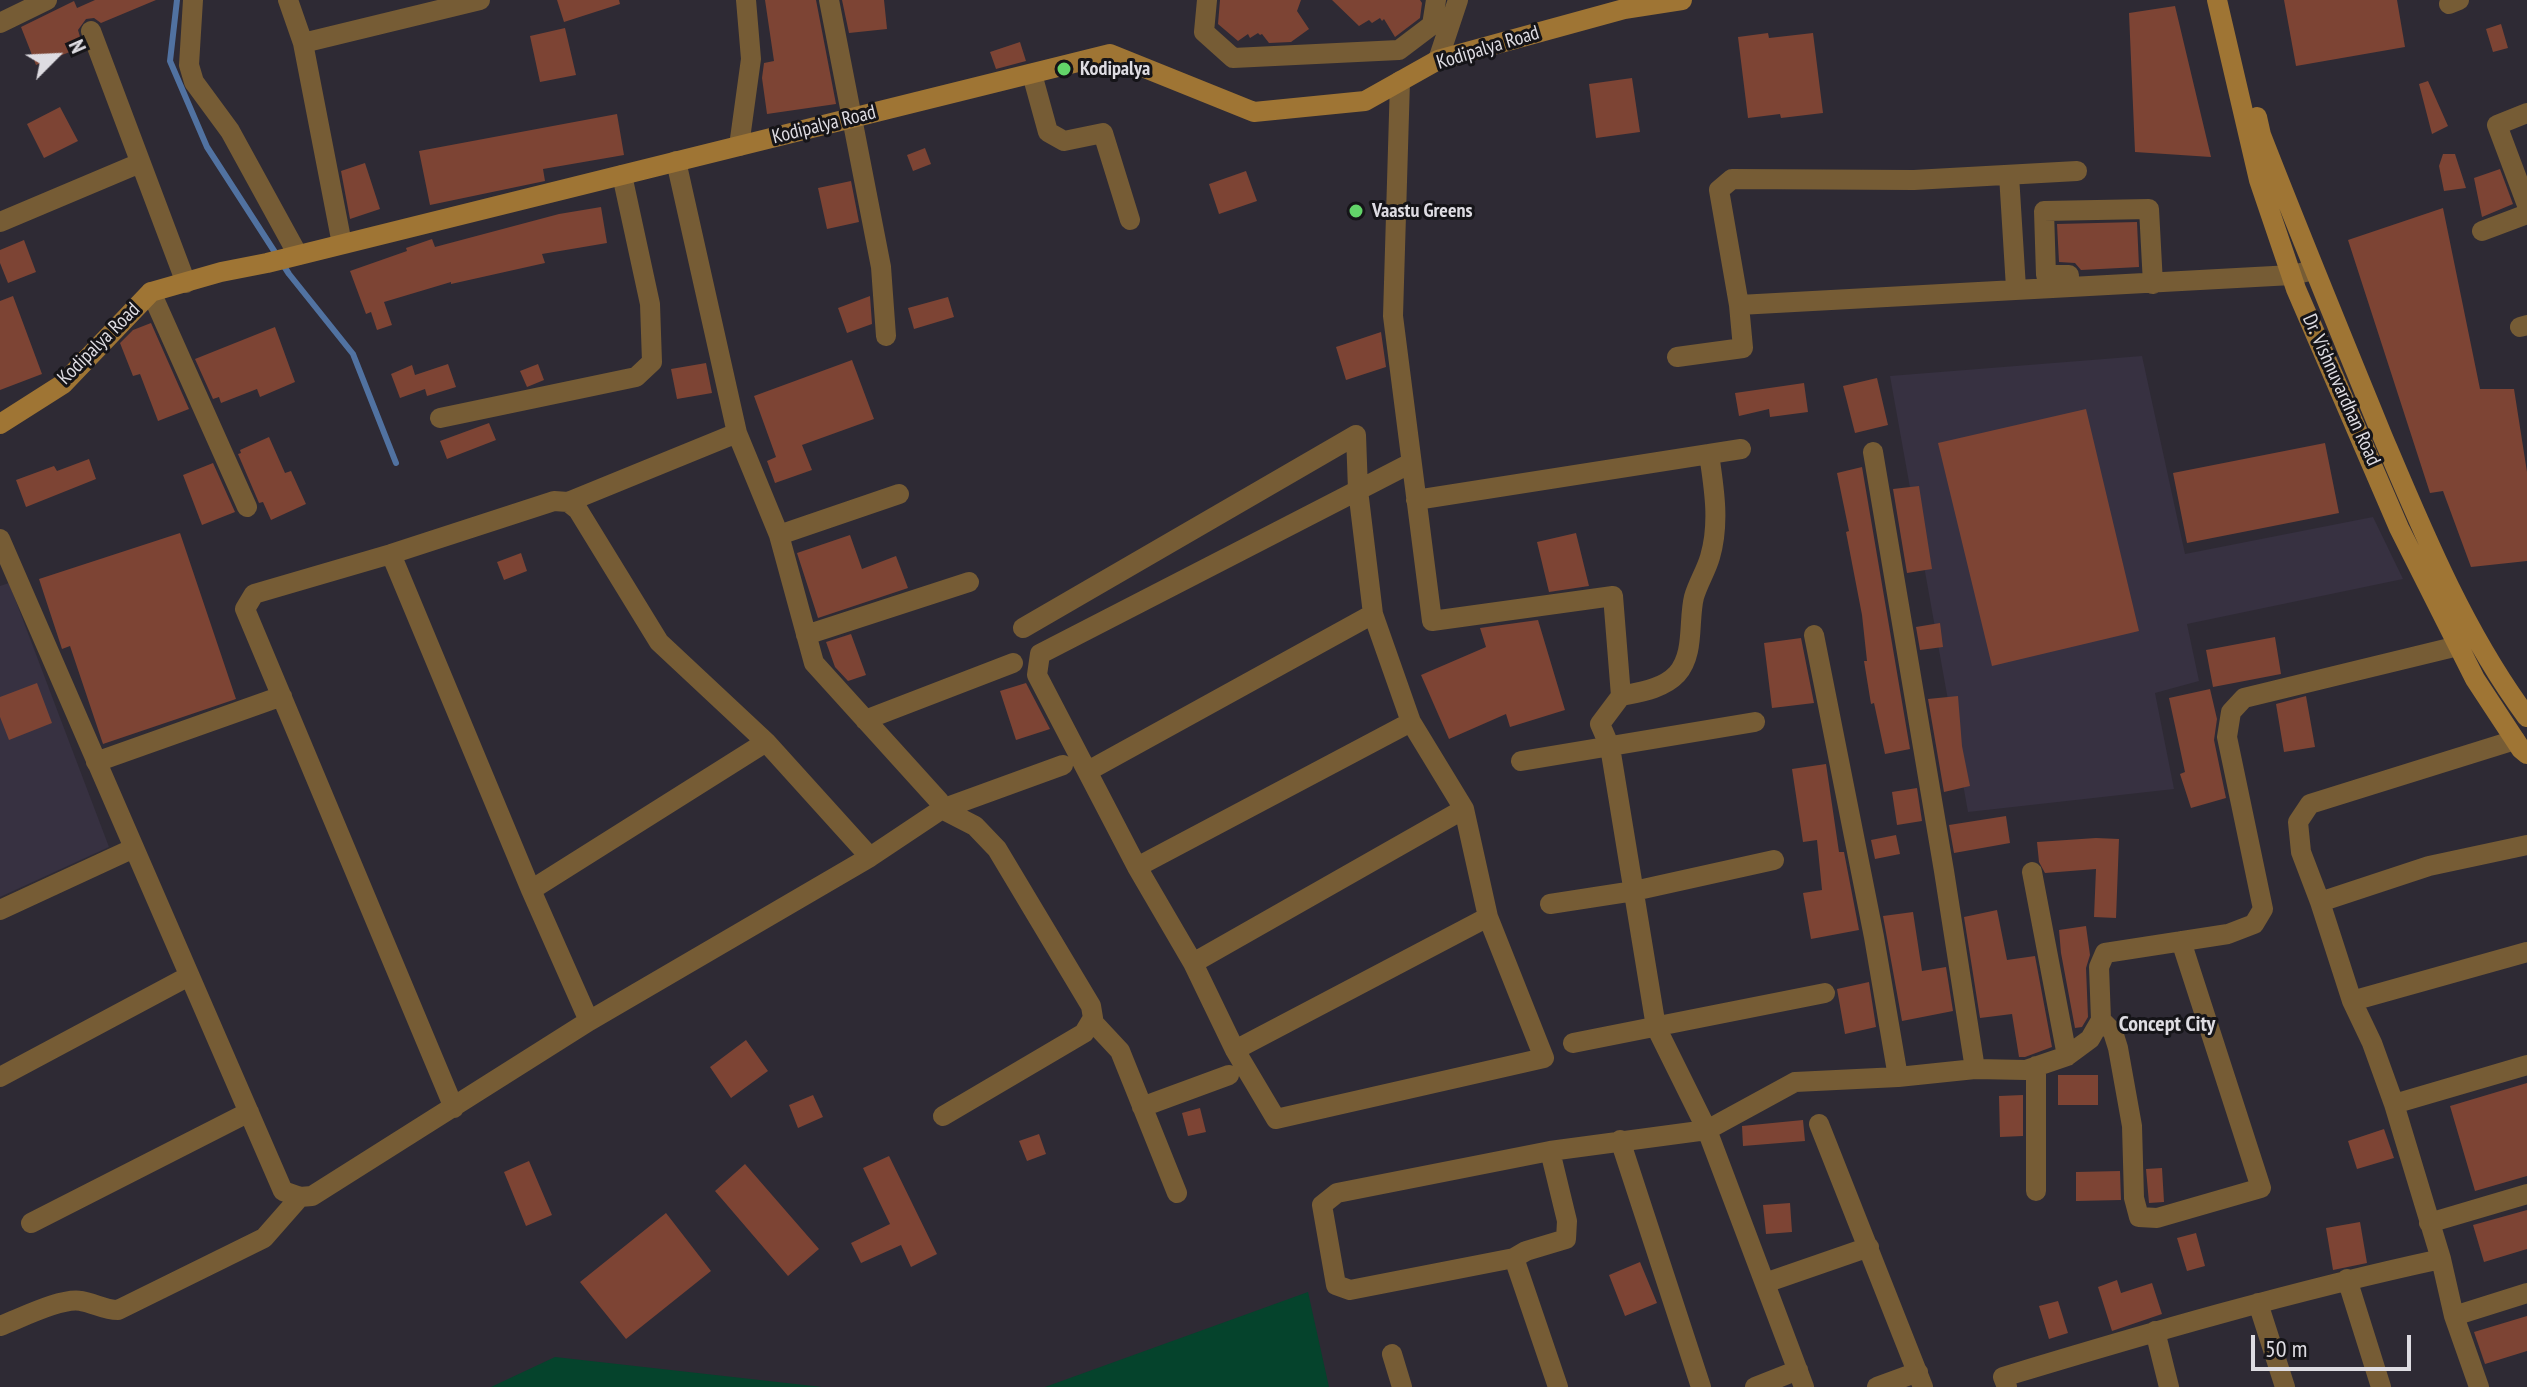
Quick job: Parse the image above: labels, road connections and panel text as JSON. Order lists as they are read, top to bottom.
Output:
{
  "streets": {
    "main road": ["Kodipalya Road", "Dr. Vishnuvardhan Road"]
  },
  "districts": ["Concept City"],
  "places": ["Kodipalya", "Vaastu Greens"],
  "scale_bar": "50 m",
  "north": "top right"
}
